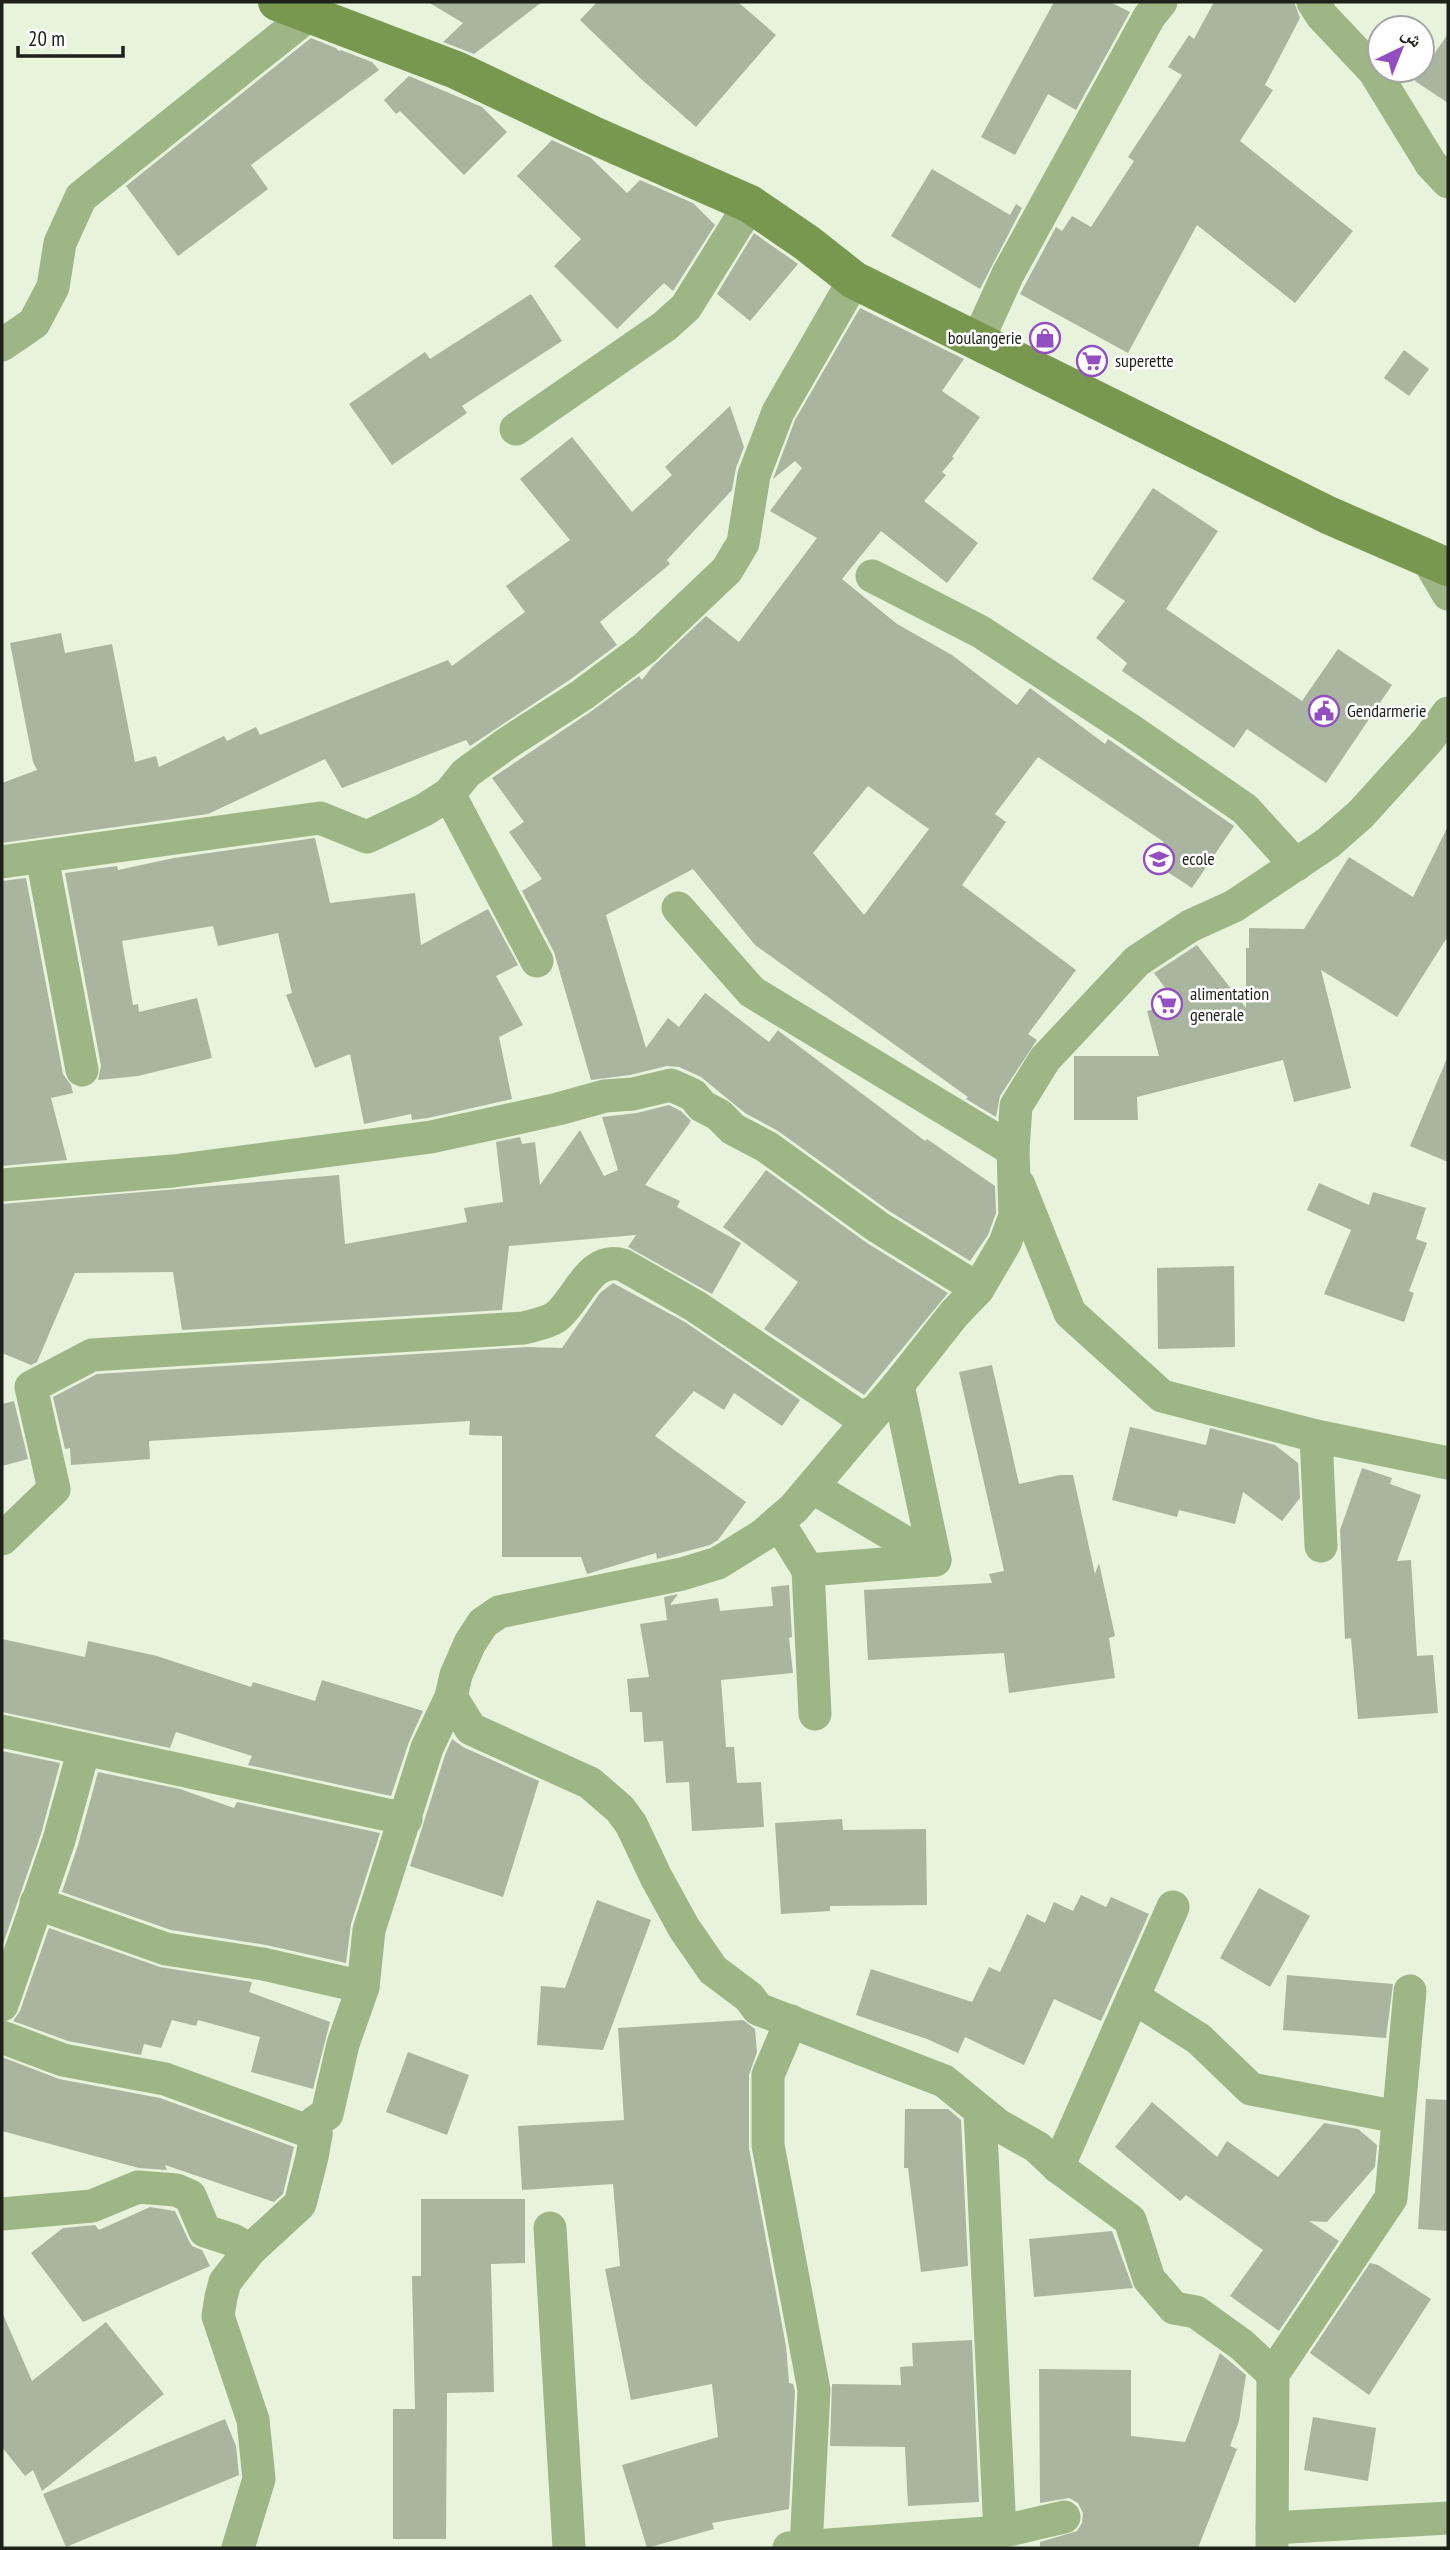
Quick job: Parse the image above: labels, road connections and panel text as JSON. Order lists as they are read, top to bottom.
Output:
{
  "places": {
    "shop": ["boulangerie"],
    "supermarket": ["superette", "alimentation generale"],
    "public building": ["Gendarmerie"],
    "school or university": ["ecole"]
  },
  "scale_bar": "20 m",
  "north": "top right"
}
